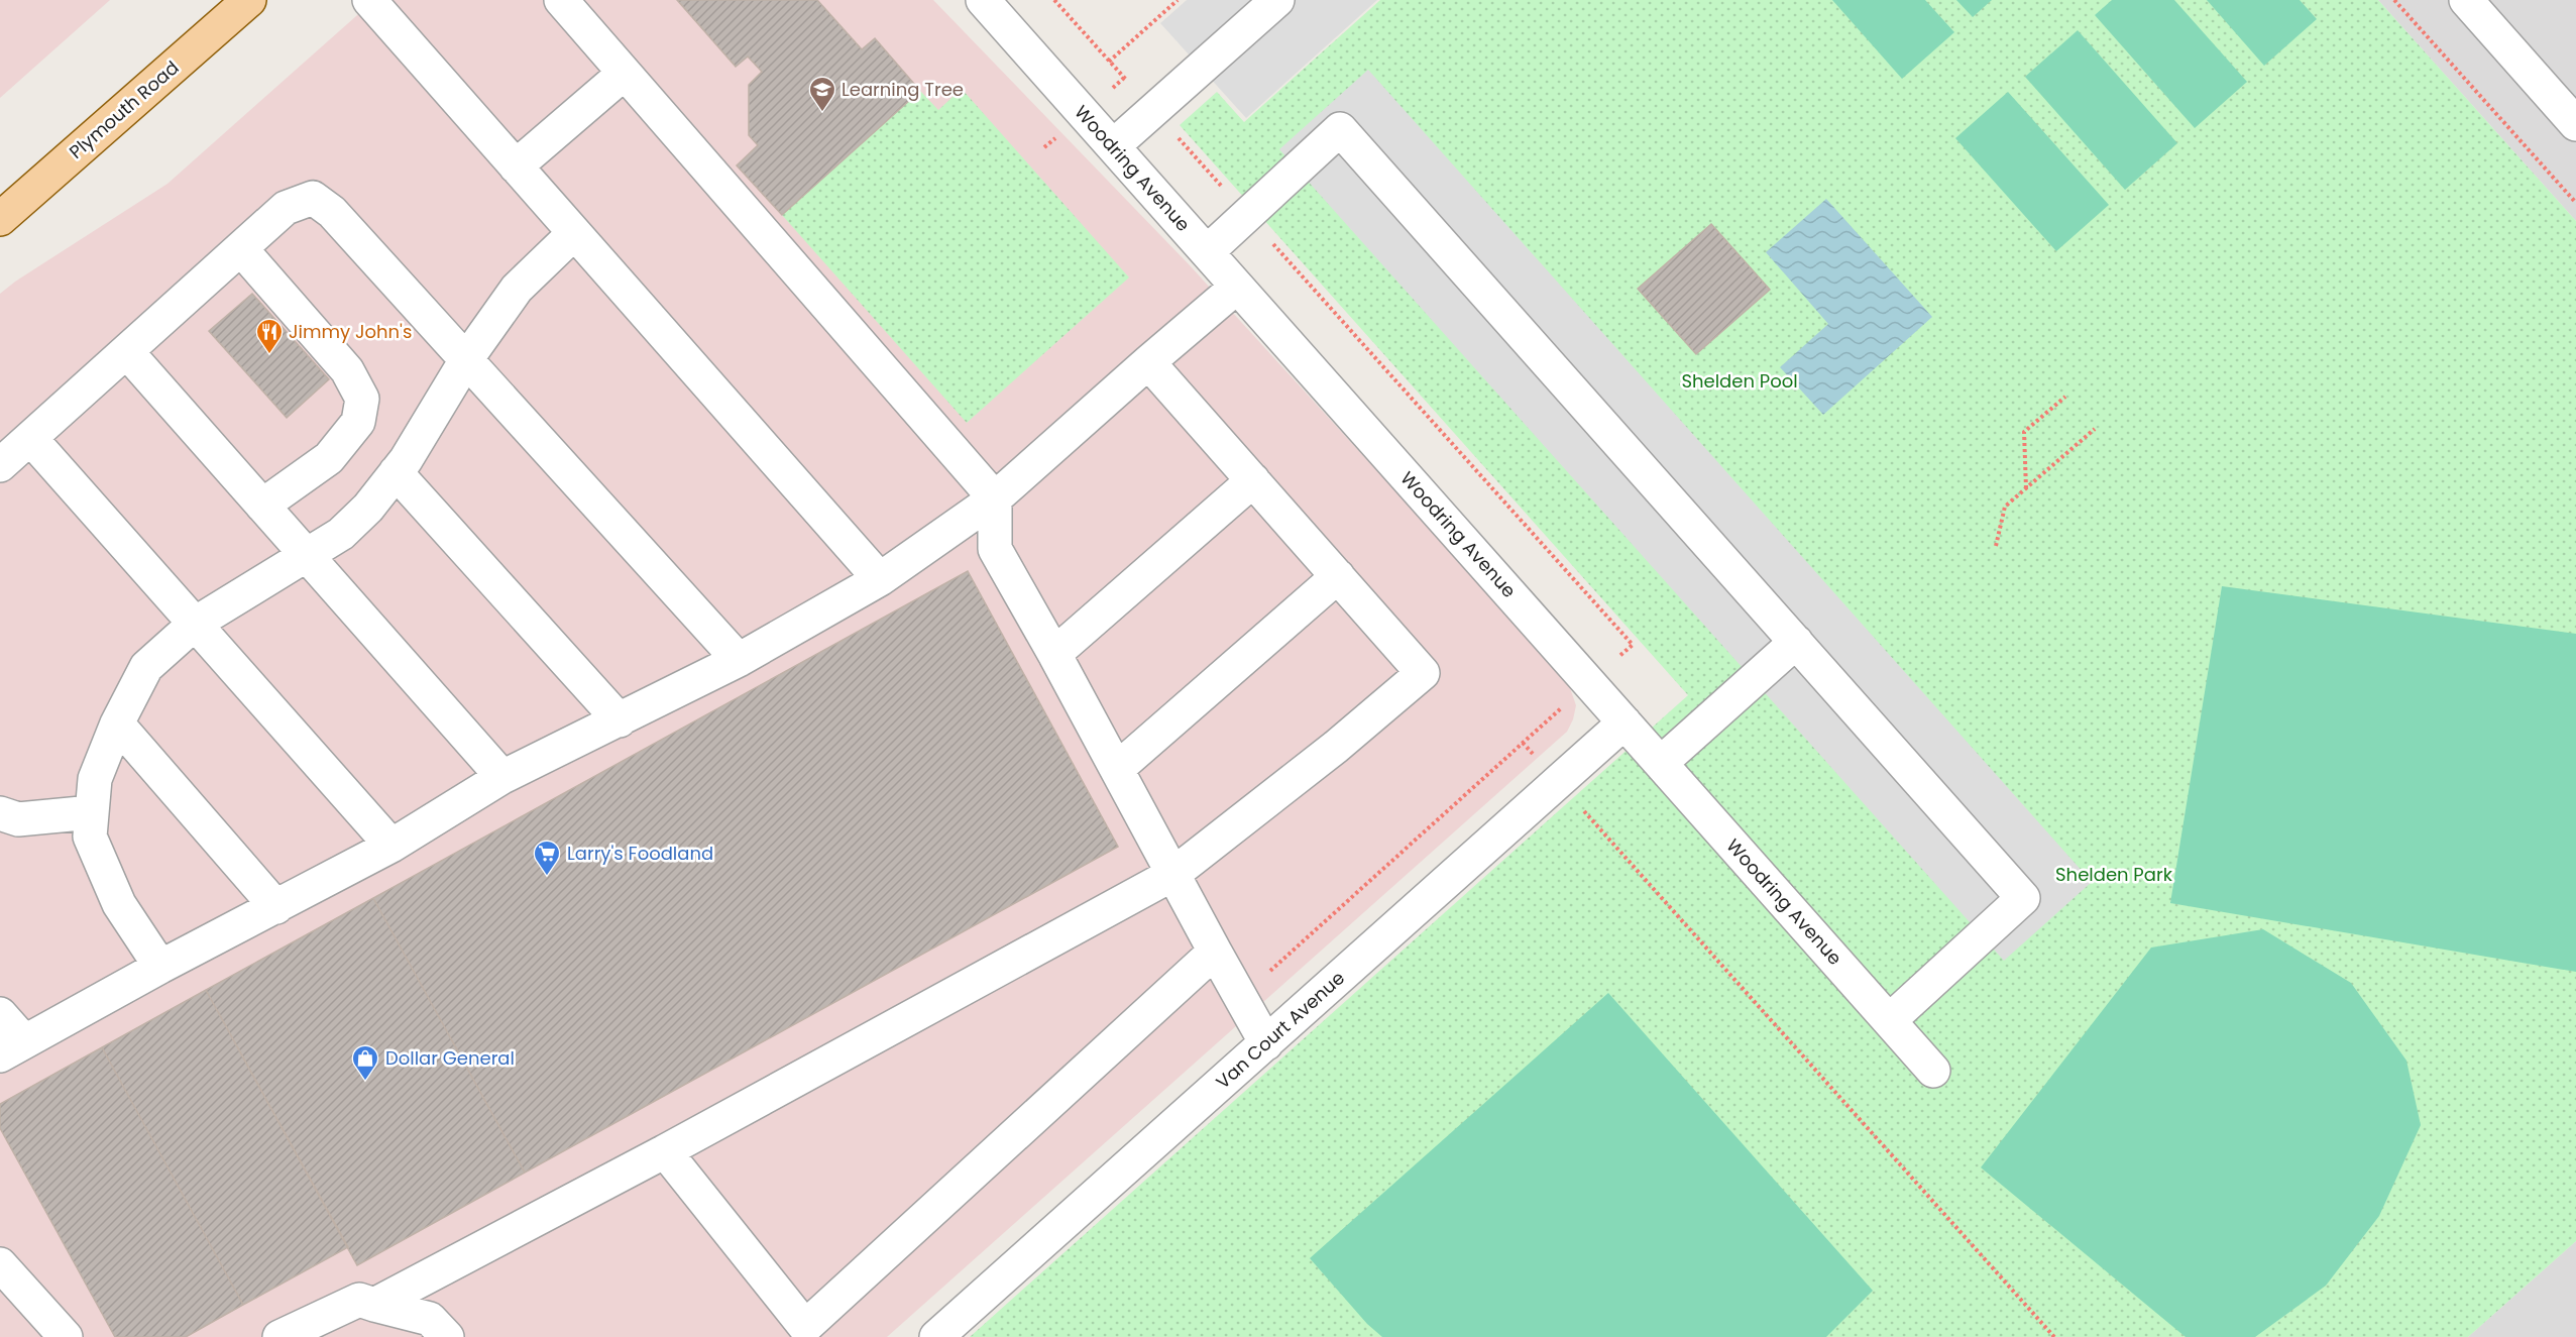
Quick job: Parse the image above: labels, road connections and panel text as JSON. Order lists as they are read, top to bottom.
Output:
{
  "streets": {
    "main road": ["Plymouth Road"],
    "street": ["Woodring Avenue", "Van Court Avenue"]
  },
  "crossings": [
    ["Woodring Avenue", "Van Court Avenue"]
  ],
  "parks": ["Shelden Pool", "Shelden Park"],
  "places": {
    "school or university": ["Learning Tree"],
    "restaurant": ["Jimmy John's"],
    "supermarket": ["Larry's Foodland"],
    "shop": ["Dollar General"]
  }
}
